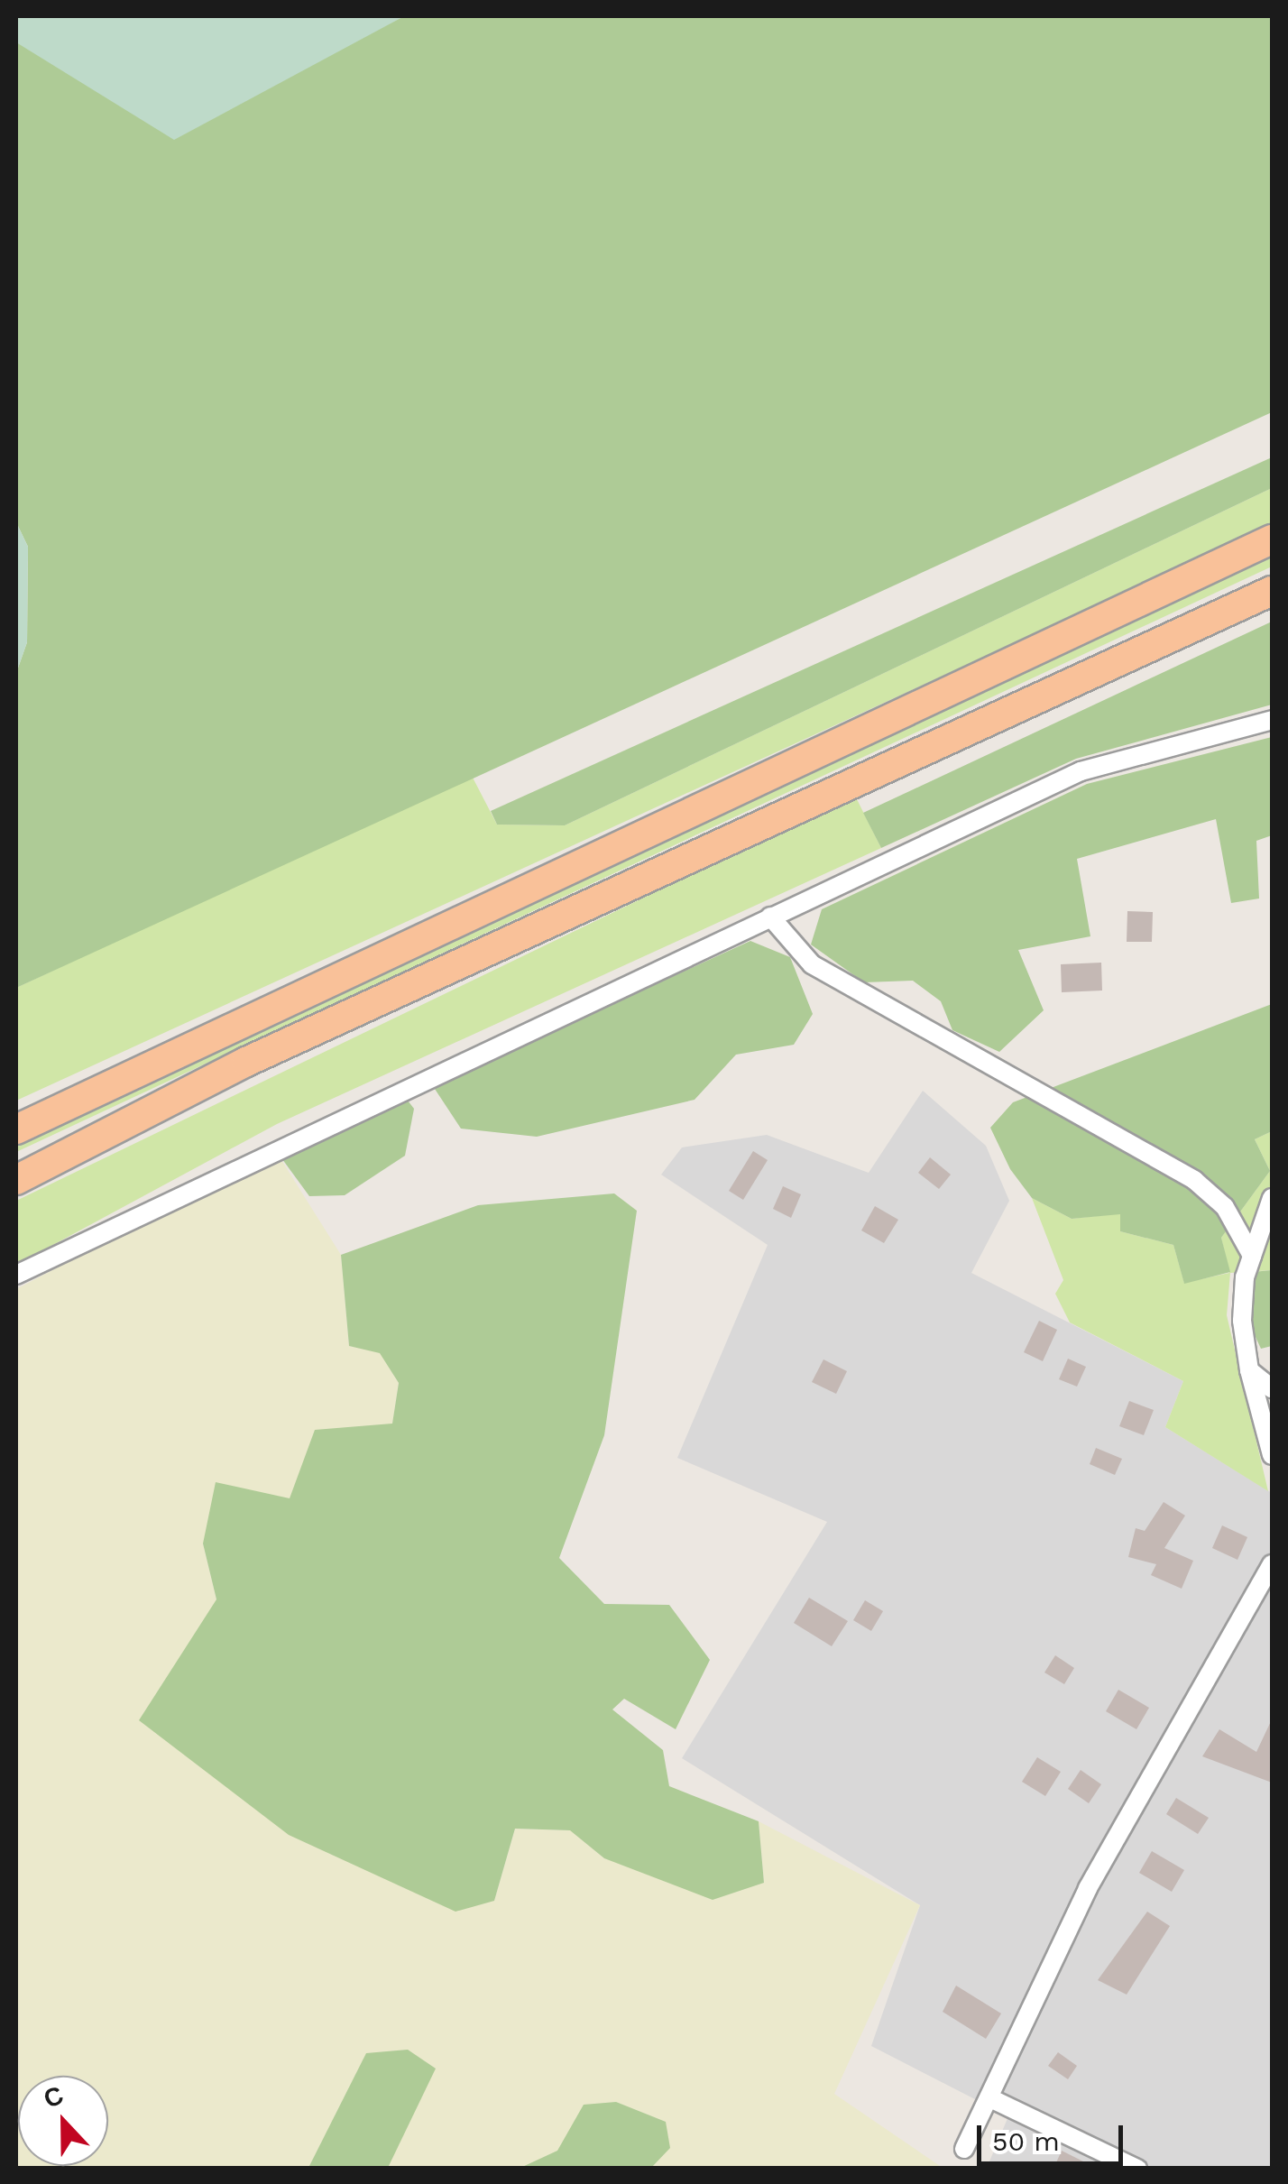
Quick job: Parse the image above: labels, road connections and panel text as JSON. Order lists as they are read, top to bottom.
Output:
{
  "scale_bar": "50 m",
  "north": "top"
}
